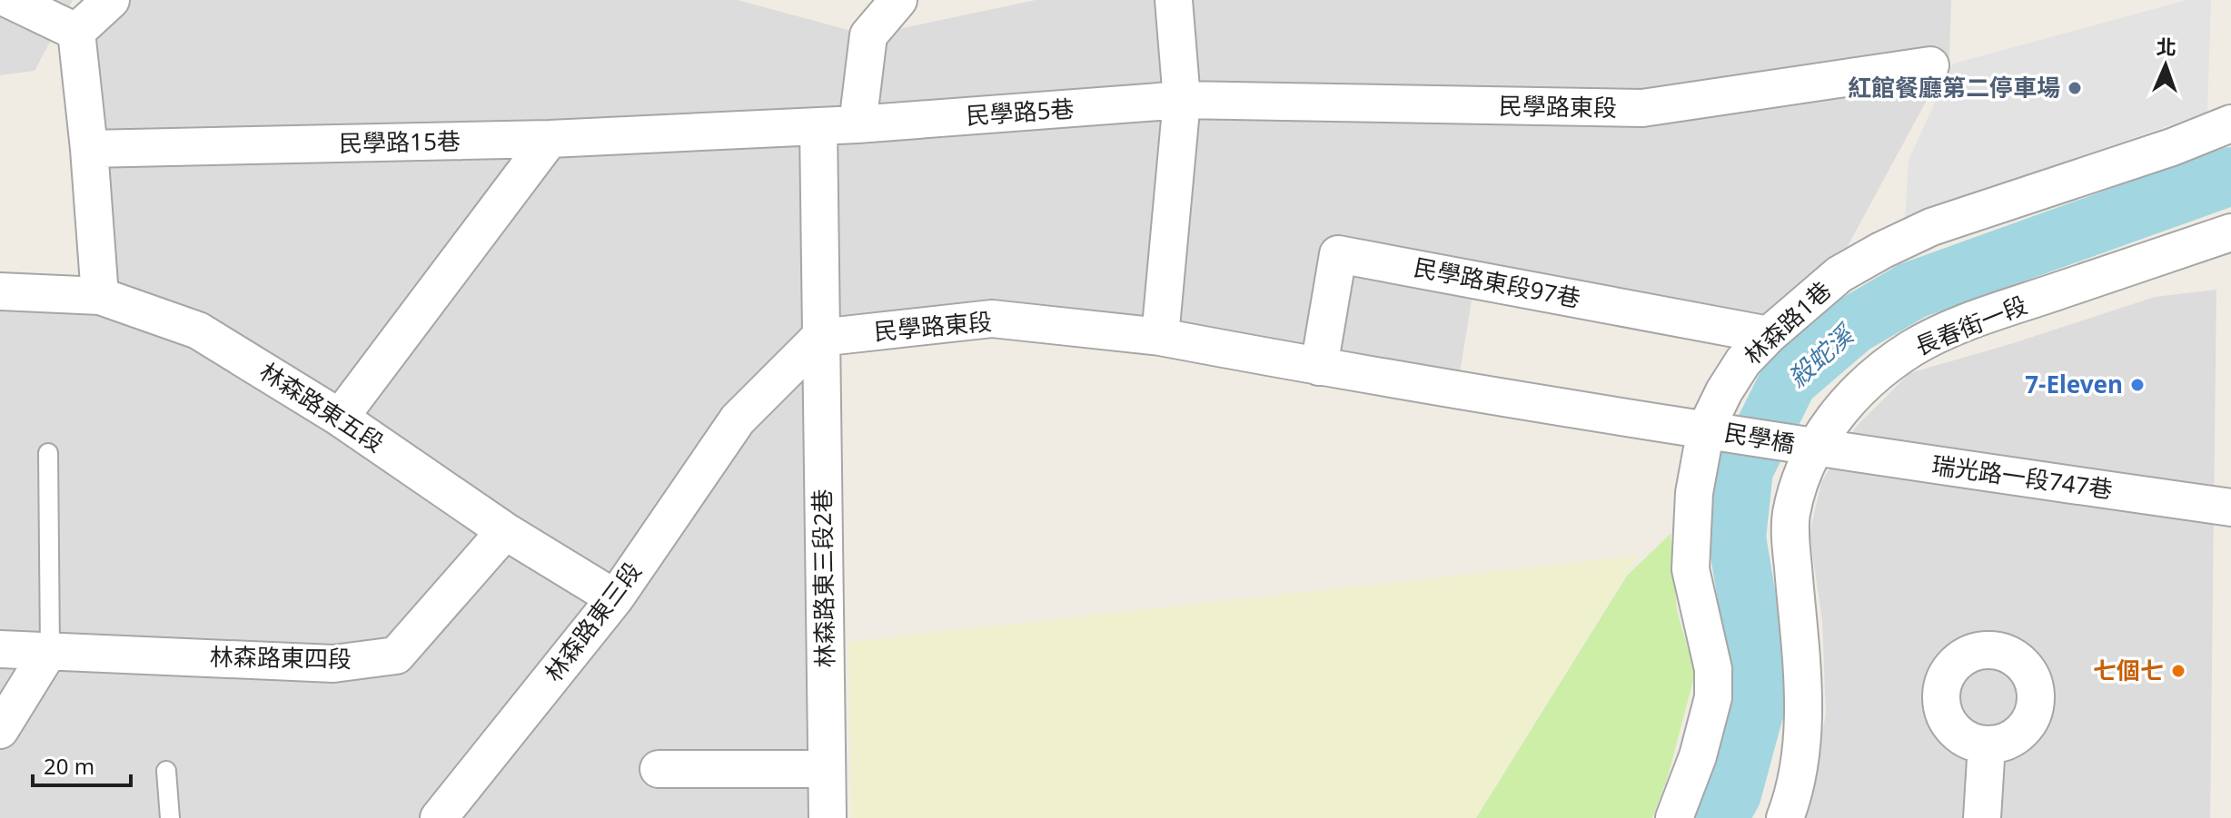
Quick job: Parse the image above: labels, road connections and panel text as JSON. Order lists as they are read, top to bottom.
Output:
{
  "streets": {
    "street": [
      "民學路東段",
      "民學路5巷",
      "民學路15巷",
      "民學路東段97巷",
      "林森路1巷",
      "長春街一段",
      "林森路東五段",
      "民學橋",
      "瑞光路一段747巷",
      "林森路東三段2巷",
      "林森路東三段",
      "林森路東四段"
    ]
  },
  "crossings": [
    ["民學路東段", "民學路5巷"],
    ["民學路東段", "民學路東段97巷"],
    ["民學路東段", "林森路1巷"],
    ["民學路東段", "民學橋"],
    ["民學路東段", "林森路東三段2巷"],
    ["民學路東段", "林森路東三段"],
    ["民學路5巷", "民學路15巷"],
    ["民學路15巷", "林森路東三段2巷"],
    ["民學路東段97巷", "林森路1巷"],
    ["林森路1巷", "民學橋"],
    ["長春街一段", "民學橋"],
    ["長春街一段", "瑞光路一段747巷"],
    ["林森路東五段", "林森路東三段"],
    ["林森路東五段", "林森路東四段"],
    ["民學橋", "瑞光路一段747巷"],
    ["林森路東三段2巷", "林森路東三段"]
  ],
  "water": ["殺蛇溪"],
  "places": ["紅館餐廳第二停車場", "7-Eleven", "七個七"],
  "scale_bar": "20 m",
  "north": "top"
}
